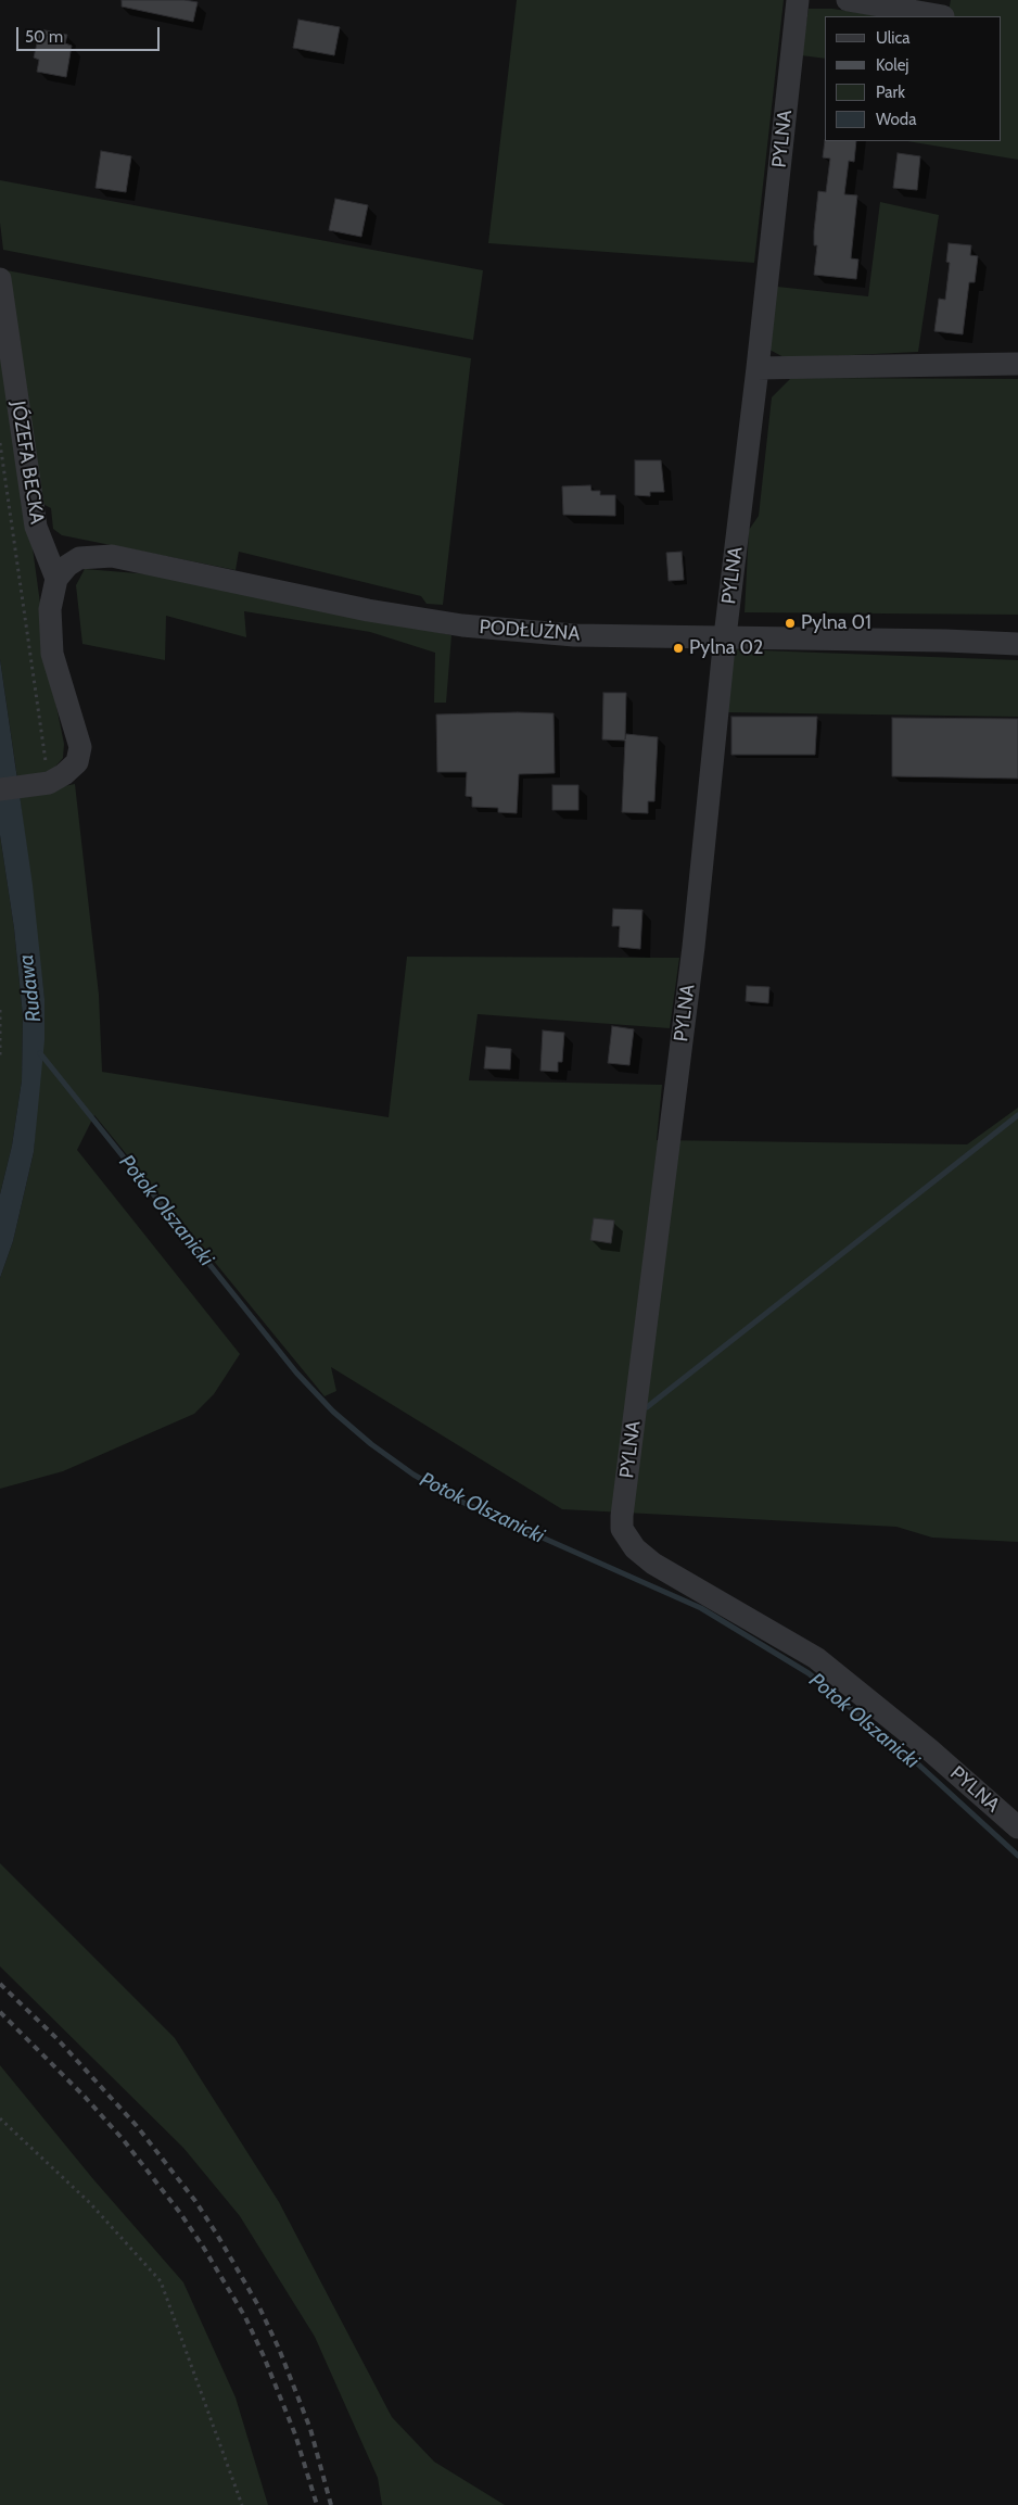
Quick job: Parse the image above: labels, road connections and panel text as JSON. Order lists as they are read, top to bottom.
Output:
{
  "streets": {
    "street": ["PYLNA", "JÓZEFA BECKA", "PODŁUŻNA"]
  },
  "crossings": [
    ["PYLNA", "PODŁUŻNA"],
    ["JÓZEFA BECKA", "PODŁUŻNA"]
  ],
  "water": ["Rudawa", "Potok Olszanicki"],
  "places": ["Pylna 01", "Pylna 02"],
  "legend": [
    "Ulica",
    "Kolej",
    "Park",
    "Woda"
  ],
  "scale_bar": "50 m"
}
